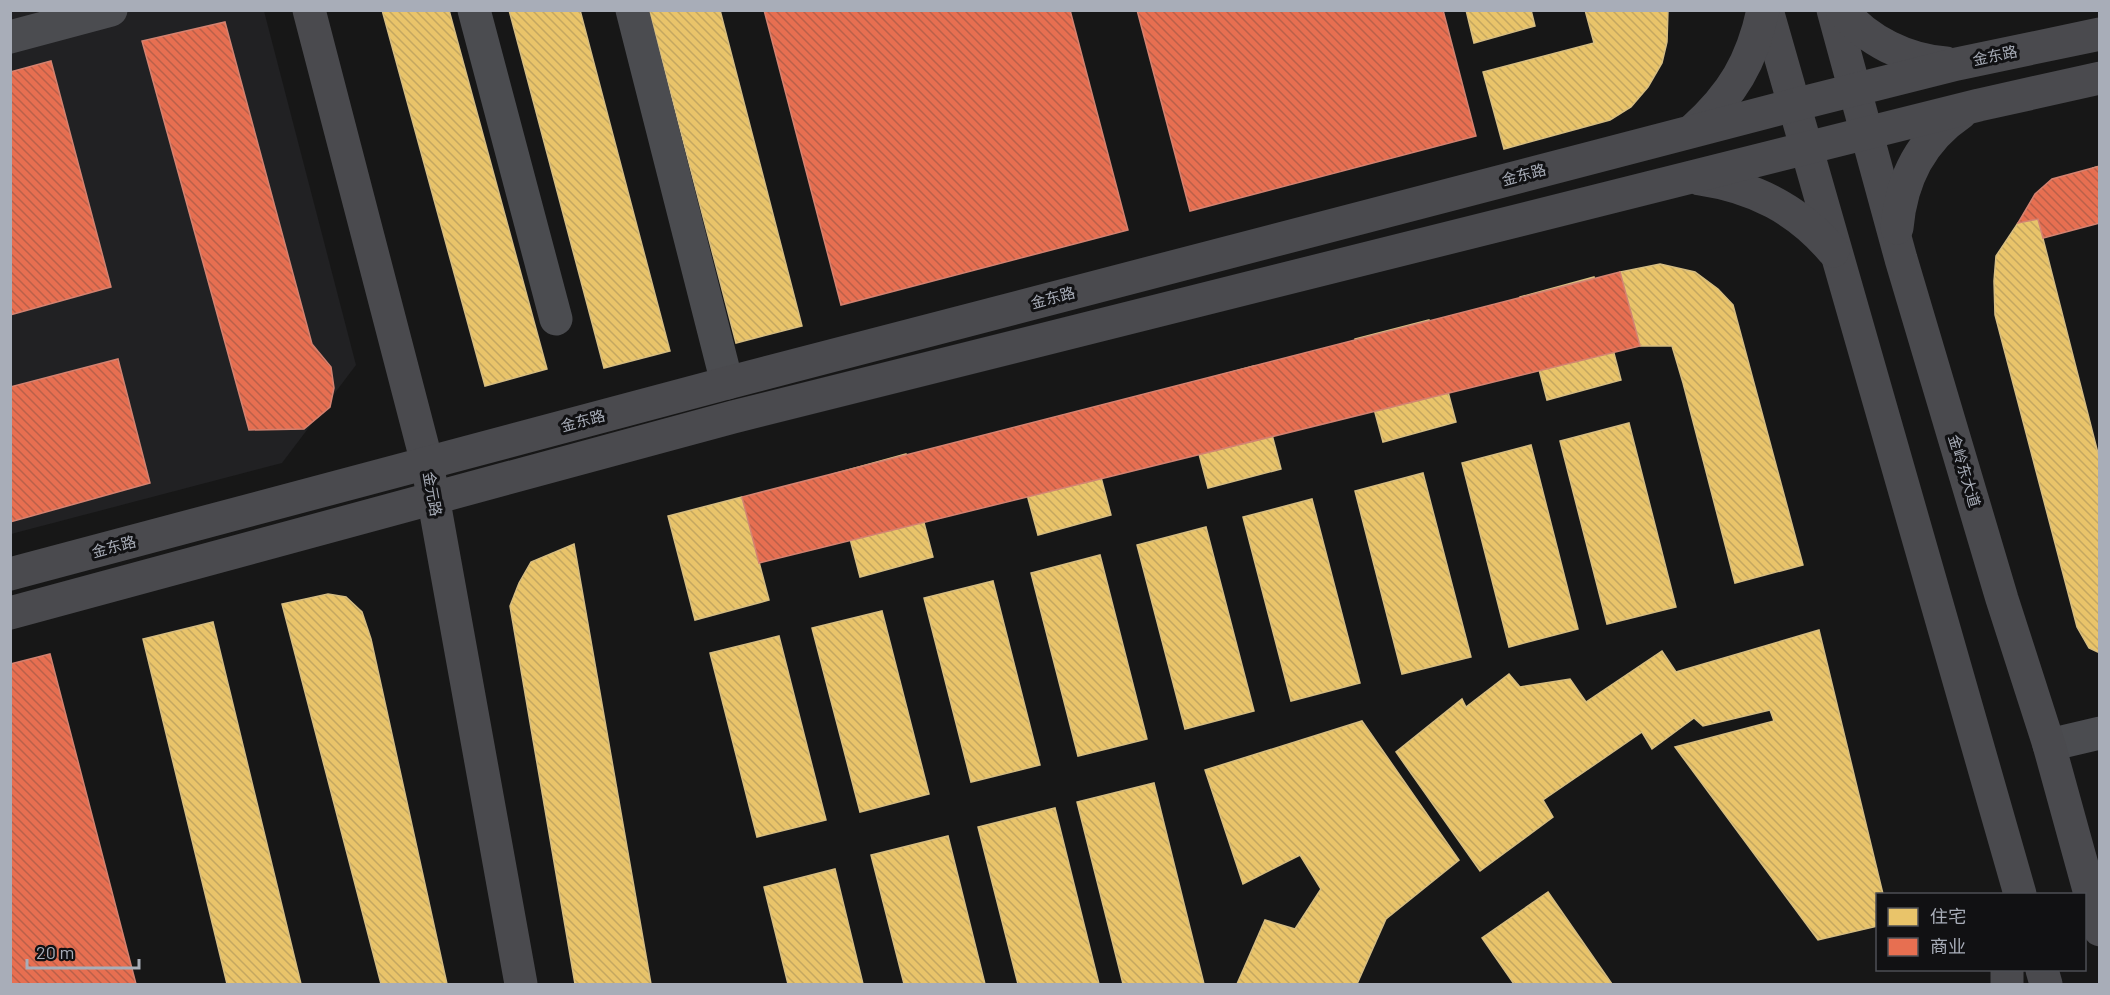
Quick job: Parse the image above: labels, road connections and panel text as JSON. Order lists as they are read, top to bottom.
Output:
{
  "streets": {
    "street": ["金东路", "金岭东大道", "金元路"]
  },
  "crossings": [
    ["金东路", "金岭东大道"],
    ["金东路", "金元路"]
  ],
  "legend": ["住宅", "商业"],
  "scale_bar": "20 m"
}
